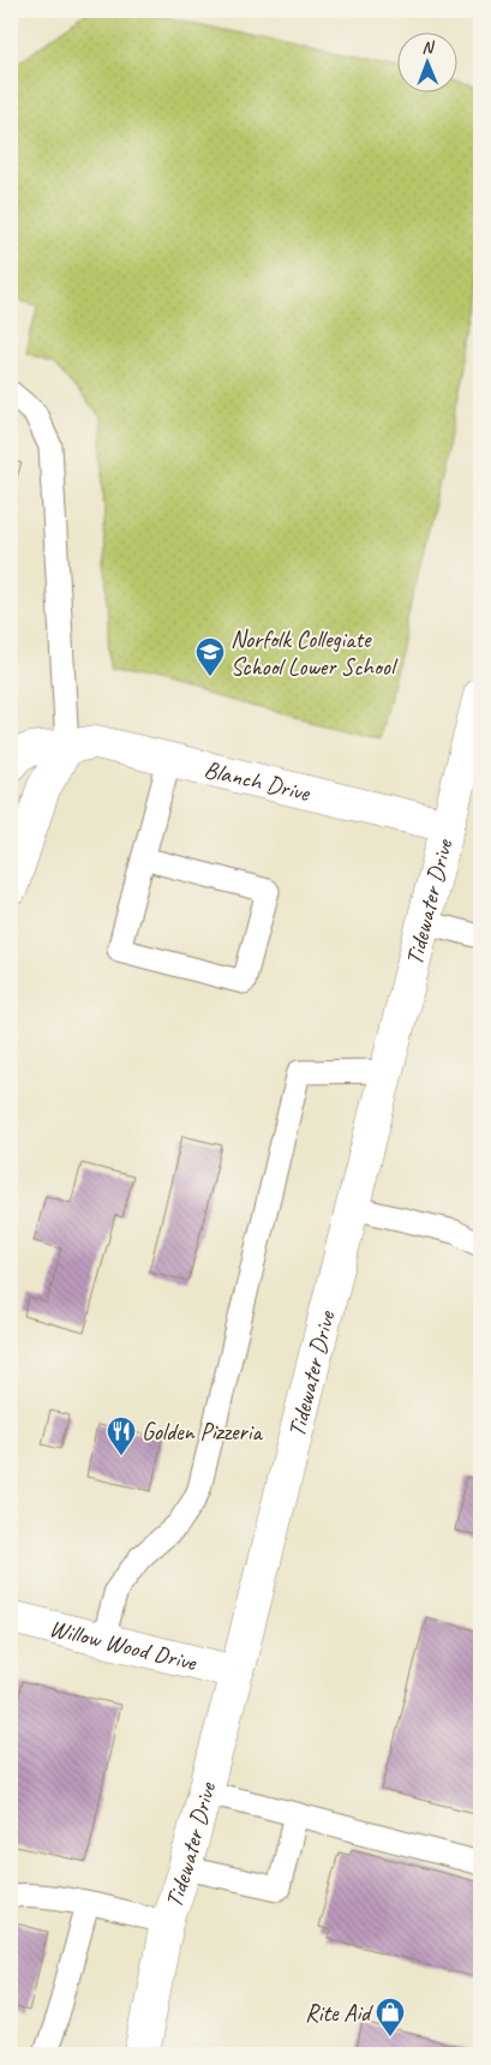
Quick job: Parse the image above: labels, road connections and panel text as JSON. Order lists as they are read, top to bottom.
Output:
{
  "streets": {
    "main road": ["Blanch Drive", "Tidewater Drive", "Willow Wood Drive"]
  },
  "crossings": [
    ["Blanch Drive", "Tidewater Drive"],
    ["Tidewater Drive", "Willow Wood Drive"]
  ],
  "places": {
    "school or university": ["Norfolk Collegiate School Lower School"],
    "restaurant": ["Golden Pizzeria"],
    "shop": ["Rite Aid"]
  },
  "north": "top"
}
